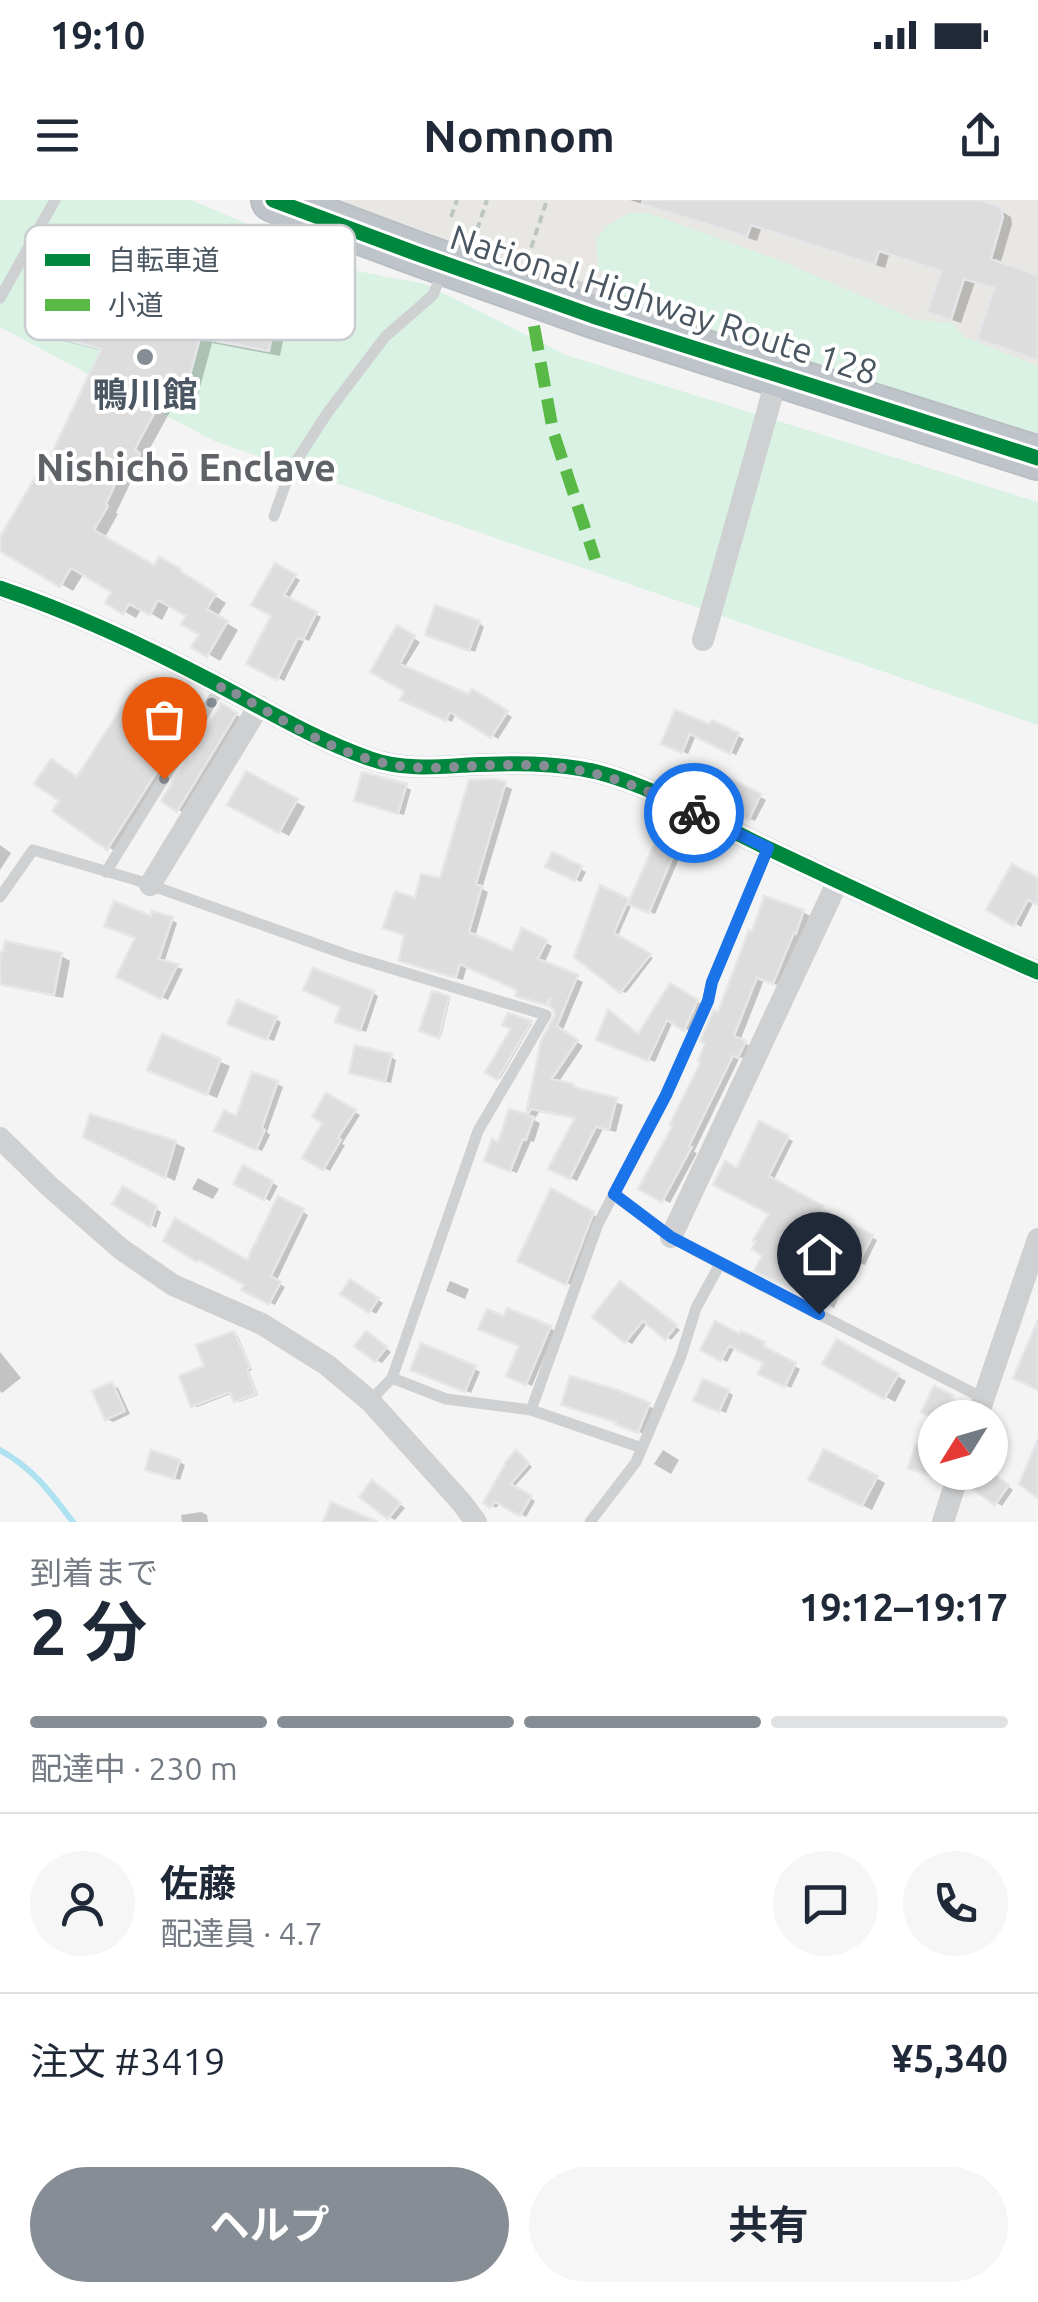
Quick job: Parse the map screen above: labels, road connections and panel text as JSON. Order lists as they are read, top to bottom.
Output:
{
  "streets": {
    "highway": ["National Highway Route 128"]
  },
  "districts": ["Nishichō Enclave"],
  "places": ["鴨川館"],
  "legend": ["自転車道", "小道"],
  "north": "bottom left",
  "page": {
    "status": "19:10",
    "header": "Nomnom",
    "heading": ["2 分", "到着まで", "19:12–19:17"],
    "panel": [
      "佐藤",
      "配達員 · 4.7",
      "注文 #3419",
      "¥5,340"
    ],
    "bar": "配達中 · 230 m",
    "buttons": ["ヘルプ", "共有"]
  }
}
